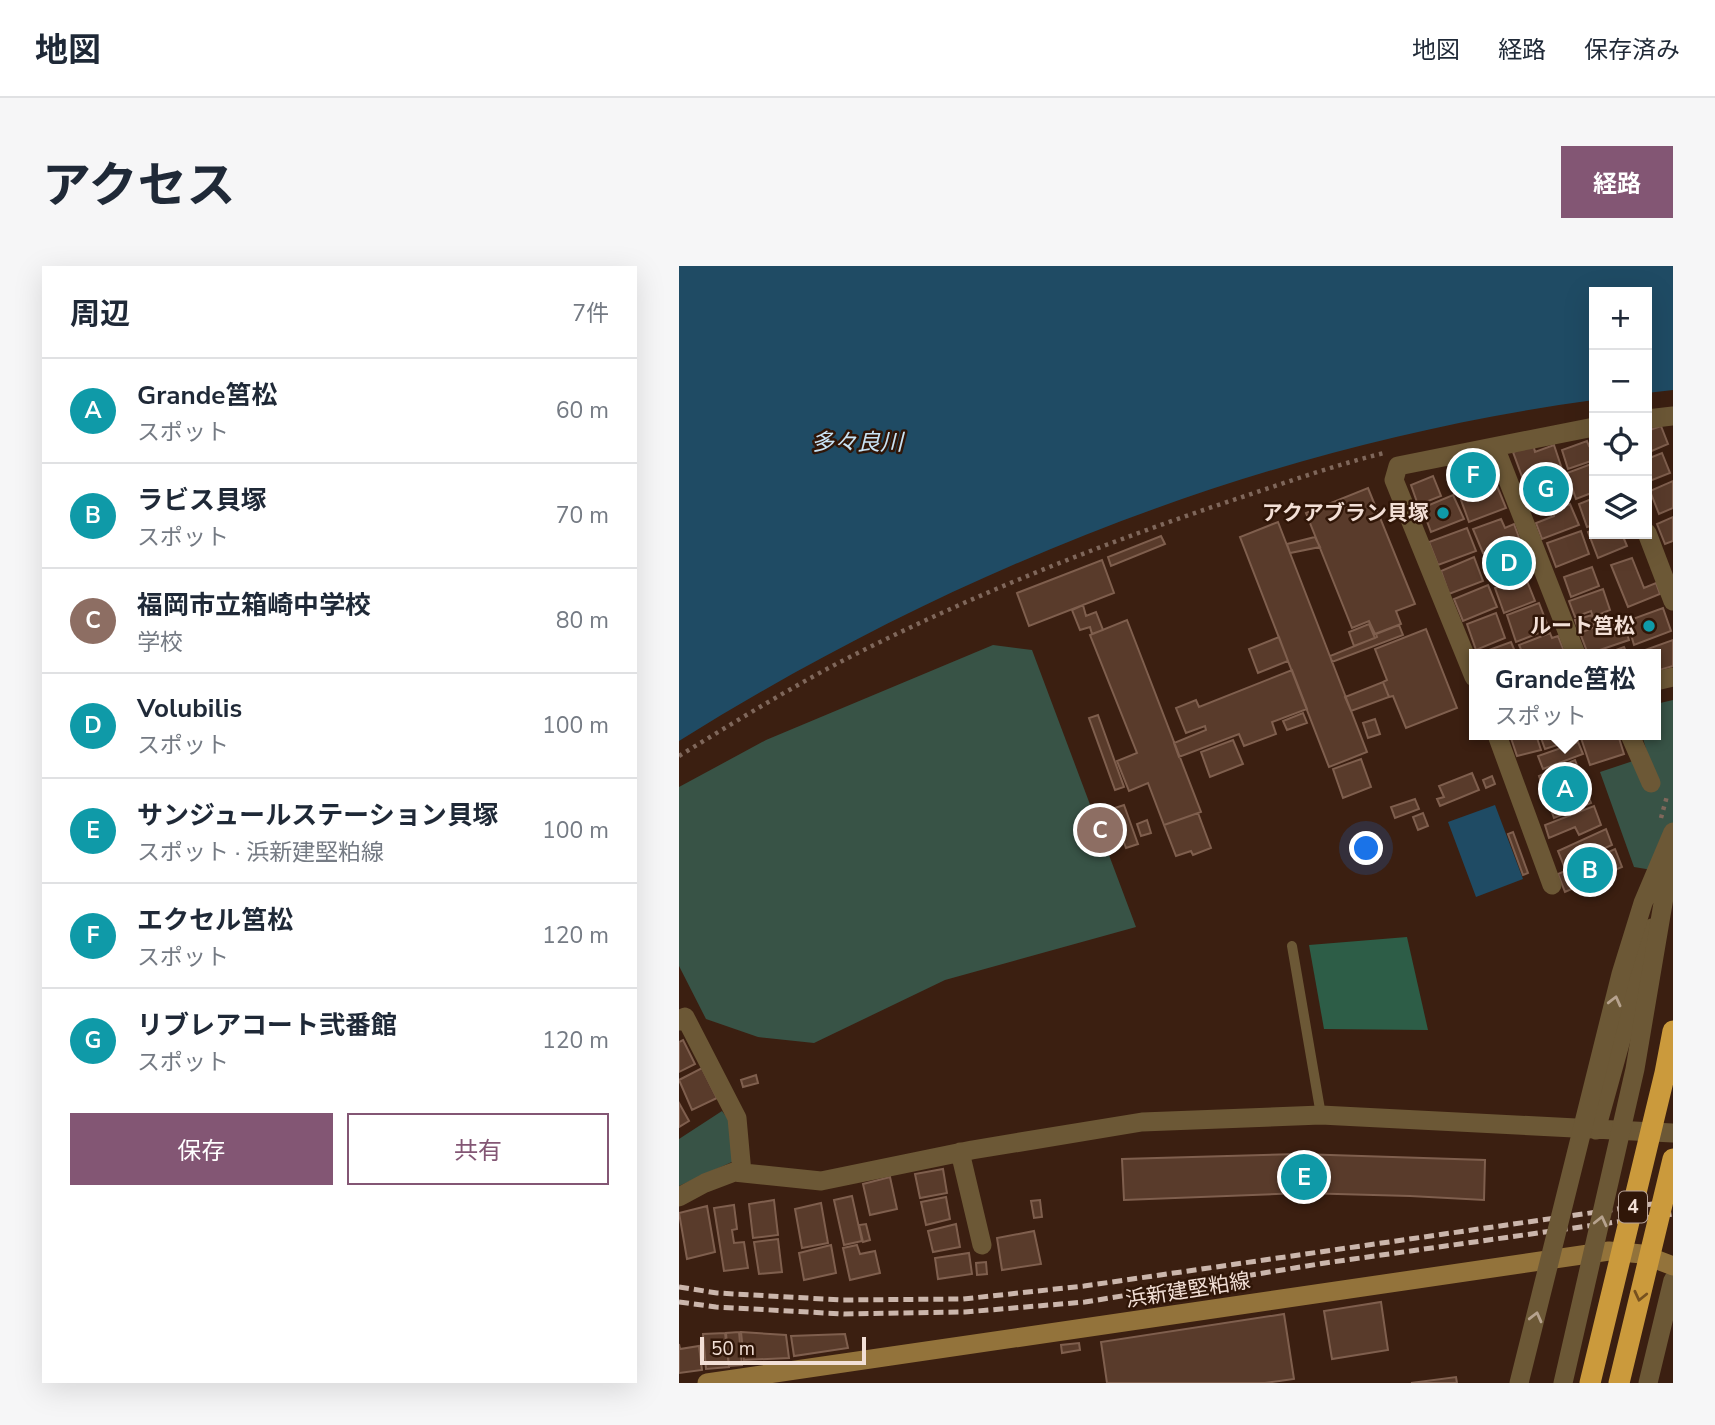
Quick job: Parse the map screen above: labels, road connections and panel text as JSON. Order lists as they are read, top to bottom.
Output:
{
  "streets": {
    "highway": ["4"],
    "main road": ["浜新建堅粕線"]
  },
  "water": ["多々良川"],
  "places": ["アクアブラン貝塚", "ルート筥松"],
  "scale_bar": "50 m",
  "page": {
    "header": "地図",
    "nav": ["地図", "経路", "保存済み"],
    "title": "アクセス",
    "buttons": [
      "経路",
      ["保存", "共有"]
    ],
    "heading": ["周辺", "7件"],
    "map_buttons": ["+", "−"],
    "list": [
      {
        "mark": "A",
        "name": "Grande筥松",
        "note": "スポット",
        "value": "60 m"
      },
      {
        "mark": "B",
        "name": "ラビス貝塚",
        "note": "スポット",
        "value": "70 m"
      },
      {
        "mark": "C",
        "name": "福岡市立箱崎中学校",
        "note": "学校",
        "value": "80 m"
      },
      {
        "mark": "D",
        "name": "Volubilis",
        "note": "スポット",
        "value": "100 m"
      },
      {
        "mark": "E",
        "name": "サンジュールステーション貝塚",
        "note": "スポット · 浜新建堅粕線",
        "value": "100 m"
      },
      {
        "mark": "F",
        "name": "エクセル筥松",
        "note": "スポット",
        "value": "120 m"
      },
      {
        "mark": "G",
        "name": "リブレアコート弐番館",
        "note": "スポット",
        "value": "120 m"
      }
    ],
    "pins": [
      "F",
      "G",
      "D",
      "A",
      "C",
      "B",
      "E"
    ],
    "popup": ["Grande筥松", "スポット"],
    "scale": "50 m"
  }
}
